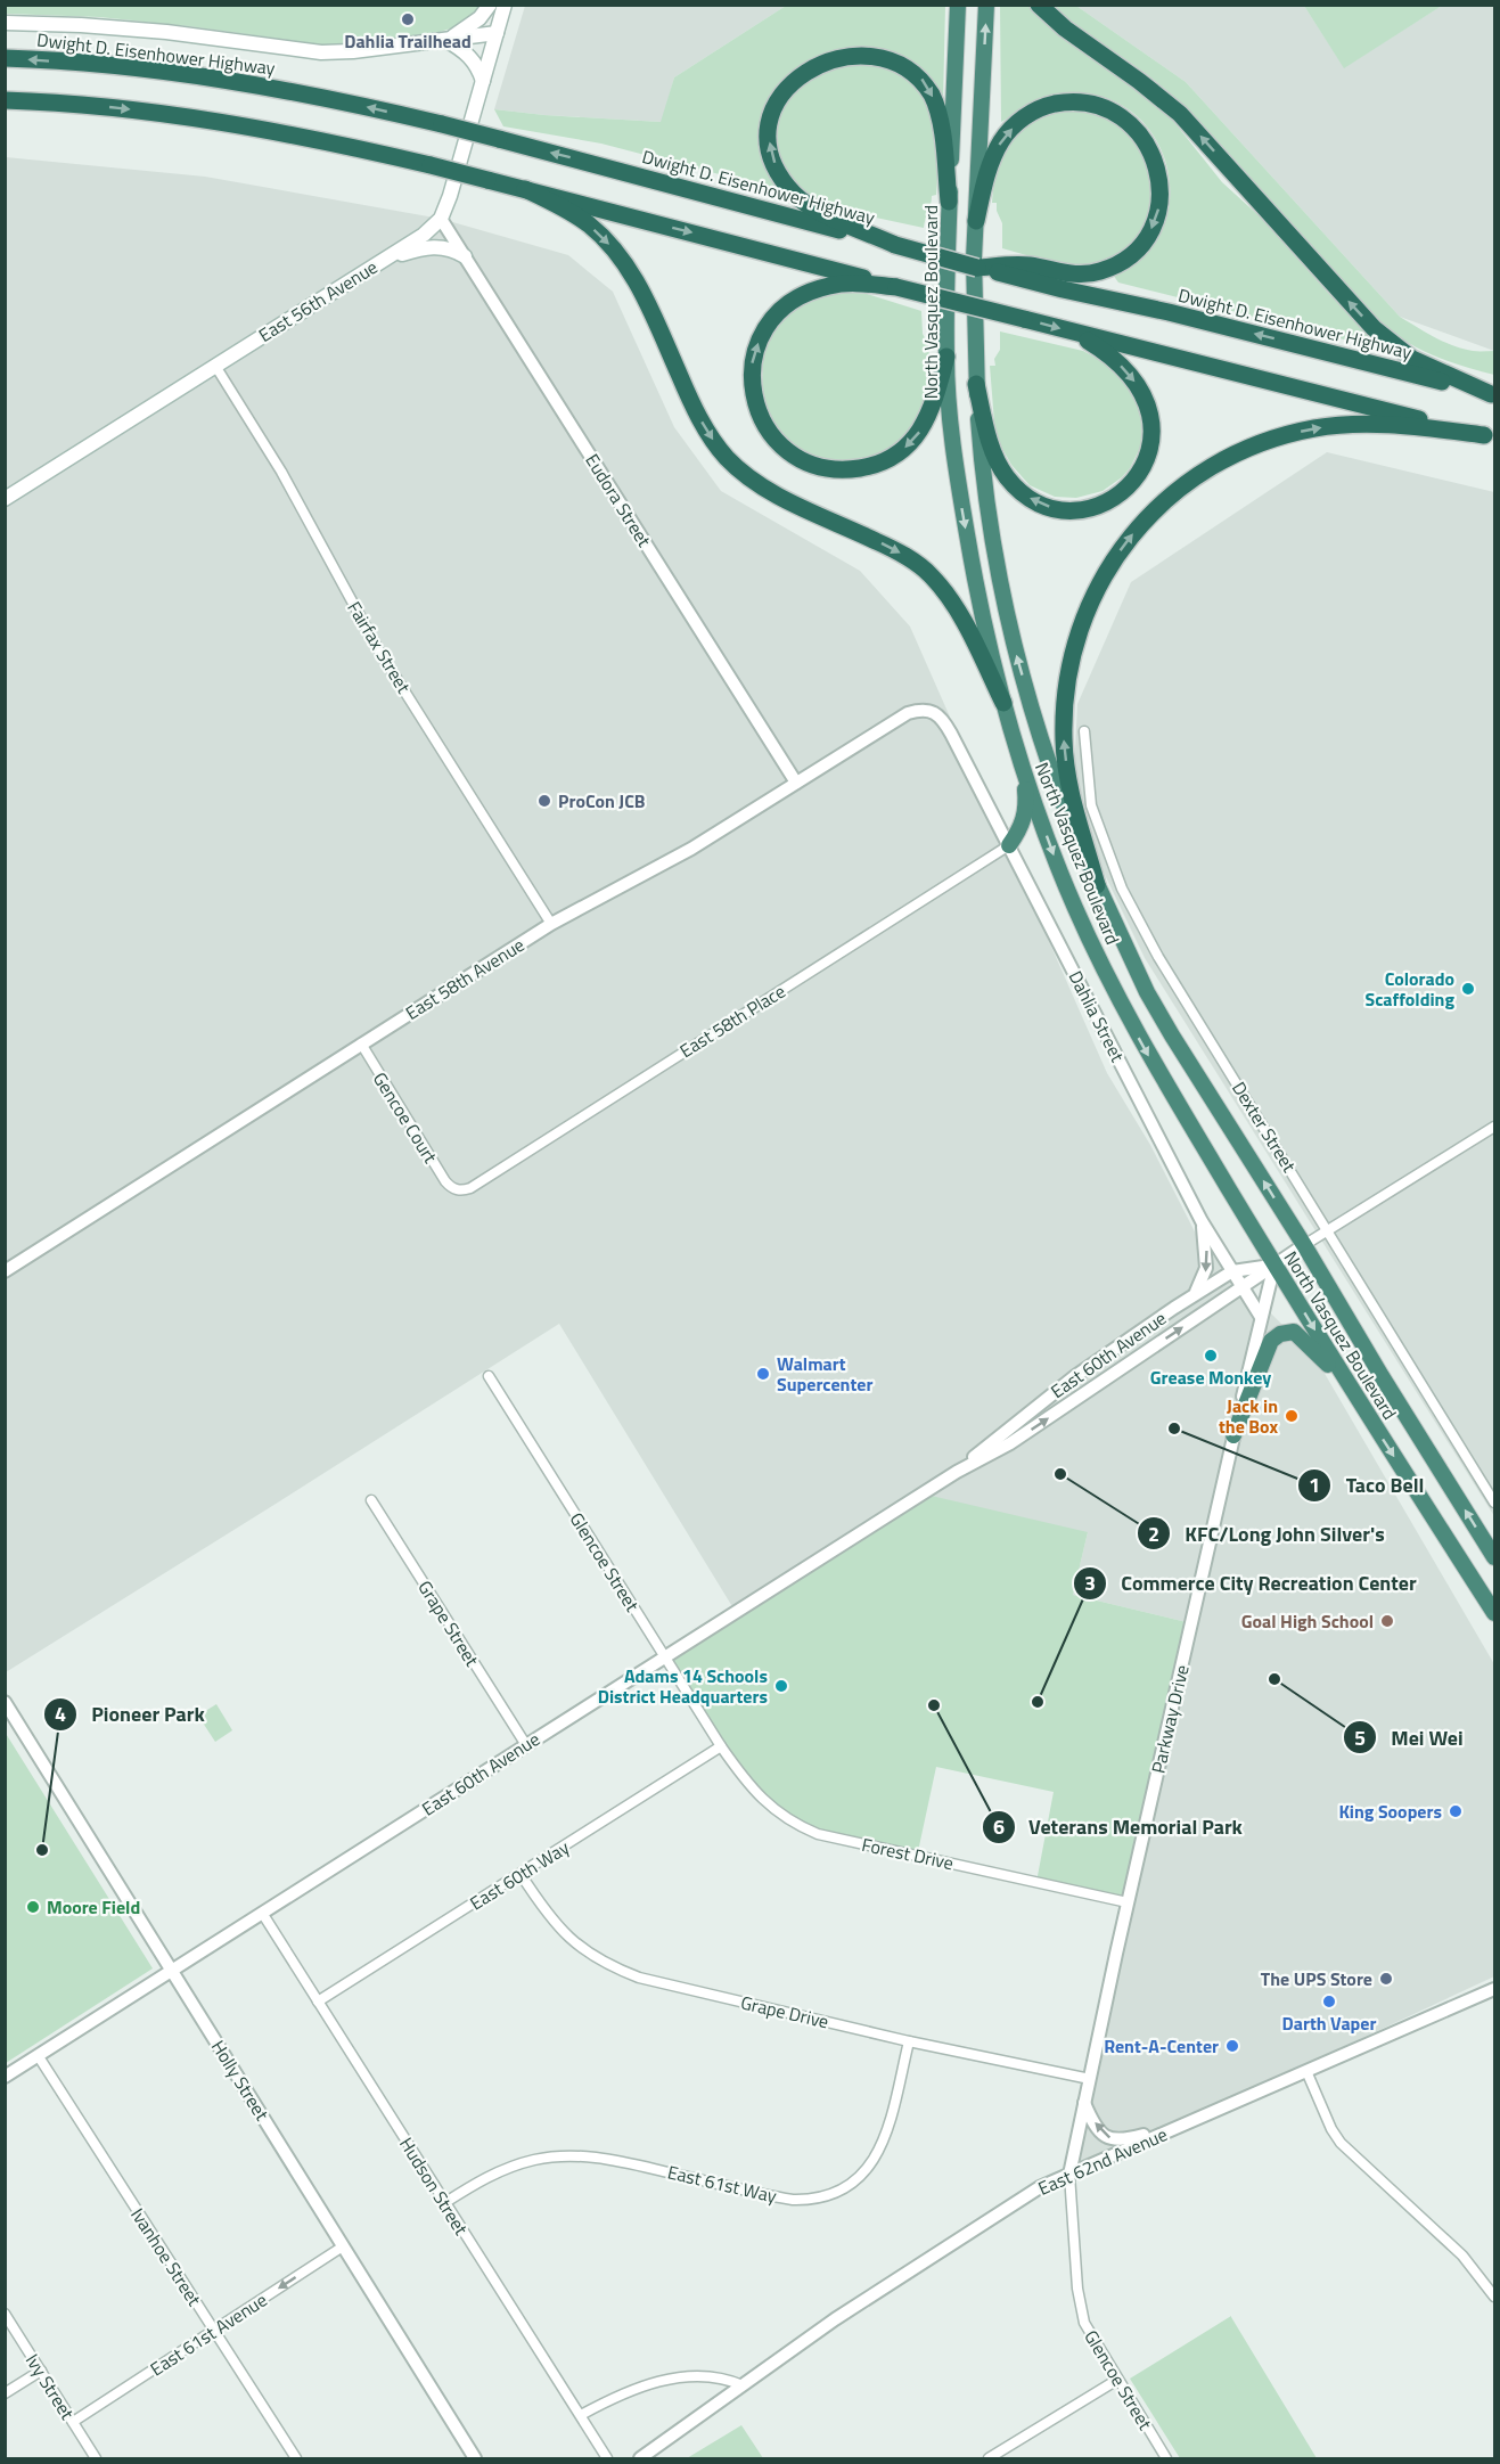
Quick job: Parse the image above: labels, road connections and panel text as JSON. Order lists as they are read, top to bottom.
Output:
{
  "streets": {
    "highway": ["Dwight D. Eisenhower Highway", "North Vasquez Boulevard"],
    "main road": ["East 56th Avenue"],
    "street": [
      "Eudora Street",
      "Fairfax Street",
      "East 58th Avenue",
      "Dahlia Street",
      "East 58th Place",
      "Gencoe Court",
      "Dexter Street",
      "East 60th Avenue",
      "Glencoe Street",
      "Grape Street",
      "Parkway Drive",
      "Forest Drive",
      "East 60th Way",
      "Grape Drive",
      "Holly Street",
      "East 62nd Avenue",
      "East 61st Way",
      "Hudson Street",
      "Ivanhoe Street",
      "East 61st Avenue",
      "Ivy Street"
    ]
  },
  "crossings": [
    ["East 56th Avenue", "Eudora Street"],
    ["East 56th Avenue", "Fairfax Street"],
    ["North Vasquez Boulevard", "East 60th Avenue"],
    ["North Vasquez Boulevard", "Parkway Drive"],
    ["Eudora Street", "East 58th Avenue"],
    ["Fairfax Street", "East 58th Avenue"],
    ["East 58th Avenue", "Dahlia Street"],
    ["East 58th Avenue", "Gencoe Court"],
    ["Dahlia Street", "East 58th Place"],
    ["Dahlia Street", "East 60th Avenue"],
    ["Dahlia Street", "Parkway Drive"],
    ["East 58th Place", "Gencoe Court"],
    ["Dexter Street", "East 60th Avenue"],
    ["East 60th Avenue", "Glencoe Street"],
    ["East 60th Avenue", "Grape Street"],
    ["East 60th Avenue", "Parkway Drive"],
    ["East 60th Avenue", "Holly Street"],
    ["East 60th Avenue", "Hudson Street"],
    ["East 60th Avenue", "Ivanhoe Street"],
    ["Glencoe Street", "Parkway Drive"],
    ["Glencoe Street", "Forest Drive"],
    ["Glencoe Street", "East 60th Way"],
    ["Glencoe Street", "East 62nd Avenue"],
    ["Parkway Drive", "Forest Drive"],
    ["Parkway Drive", "Grape Drive"],
    ["Parkway Drive", "East 62nd Avenue"],
    ["Forest Drive", "East 60th Way"],
    ["East 60th Way", "Grape Drive"],
    ["East 60th Way", "Hudson Street"],
    ["Grape Drive", "East 61st Way"],
    ["Holly Street", "East 61st Avenue"],
    ["East 61st Way", "Hudson Street"],
    ["Ivanhoe Street", "East 61st Avenue"],
    ["East 61st Avenue", "Ivy Street"]
  ],
  "one_way": ["East 61st Avenue"],
  "places": [
    "Dahlia Trailhead",
    "ProCon JCB",
    "Colorado Scaffolding",
    "Grease Monkey",
    "Walmart Supercenter",
    "Jack in the Box",
    "Taco Bell",
    "KFC/Long John Silver's",
    "Goal High School",
    "Mei Wei",
    "Adams 14 Schools District Headquarters",
    "Commerce City Recreation Center",
    "Veterans Memorial Park",
    "King Soopers",
    "Pioneer Park",
    "Moore Field",
    "The UPS Store",
    "Darth Vaper",
    "Rent-A-Center"
  ]
}
